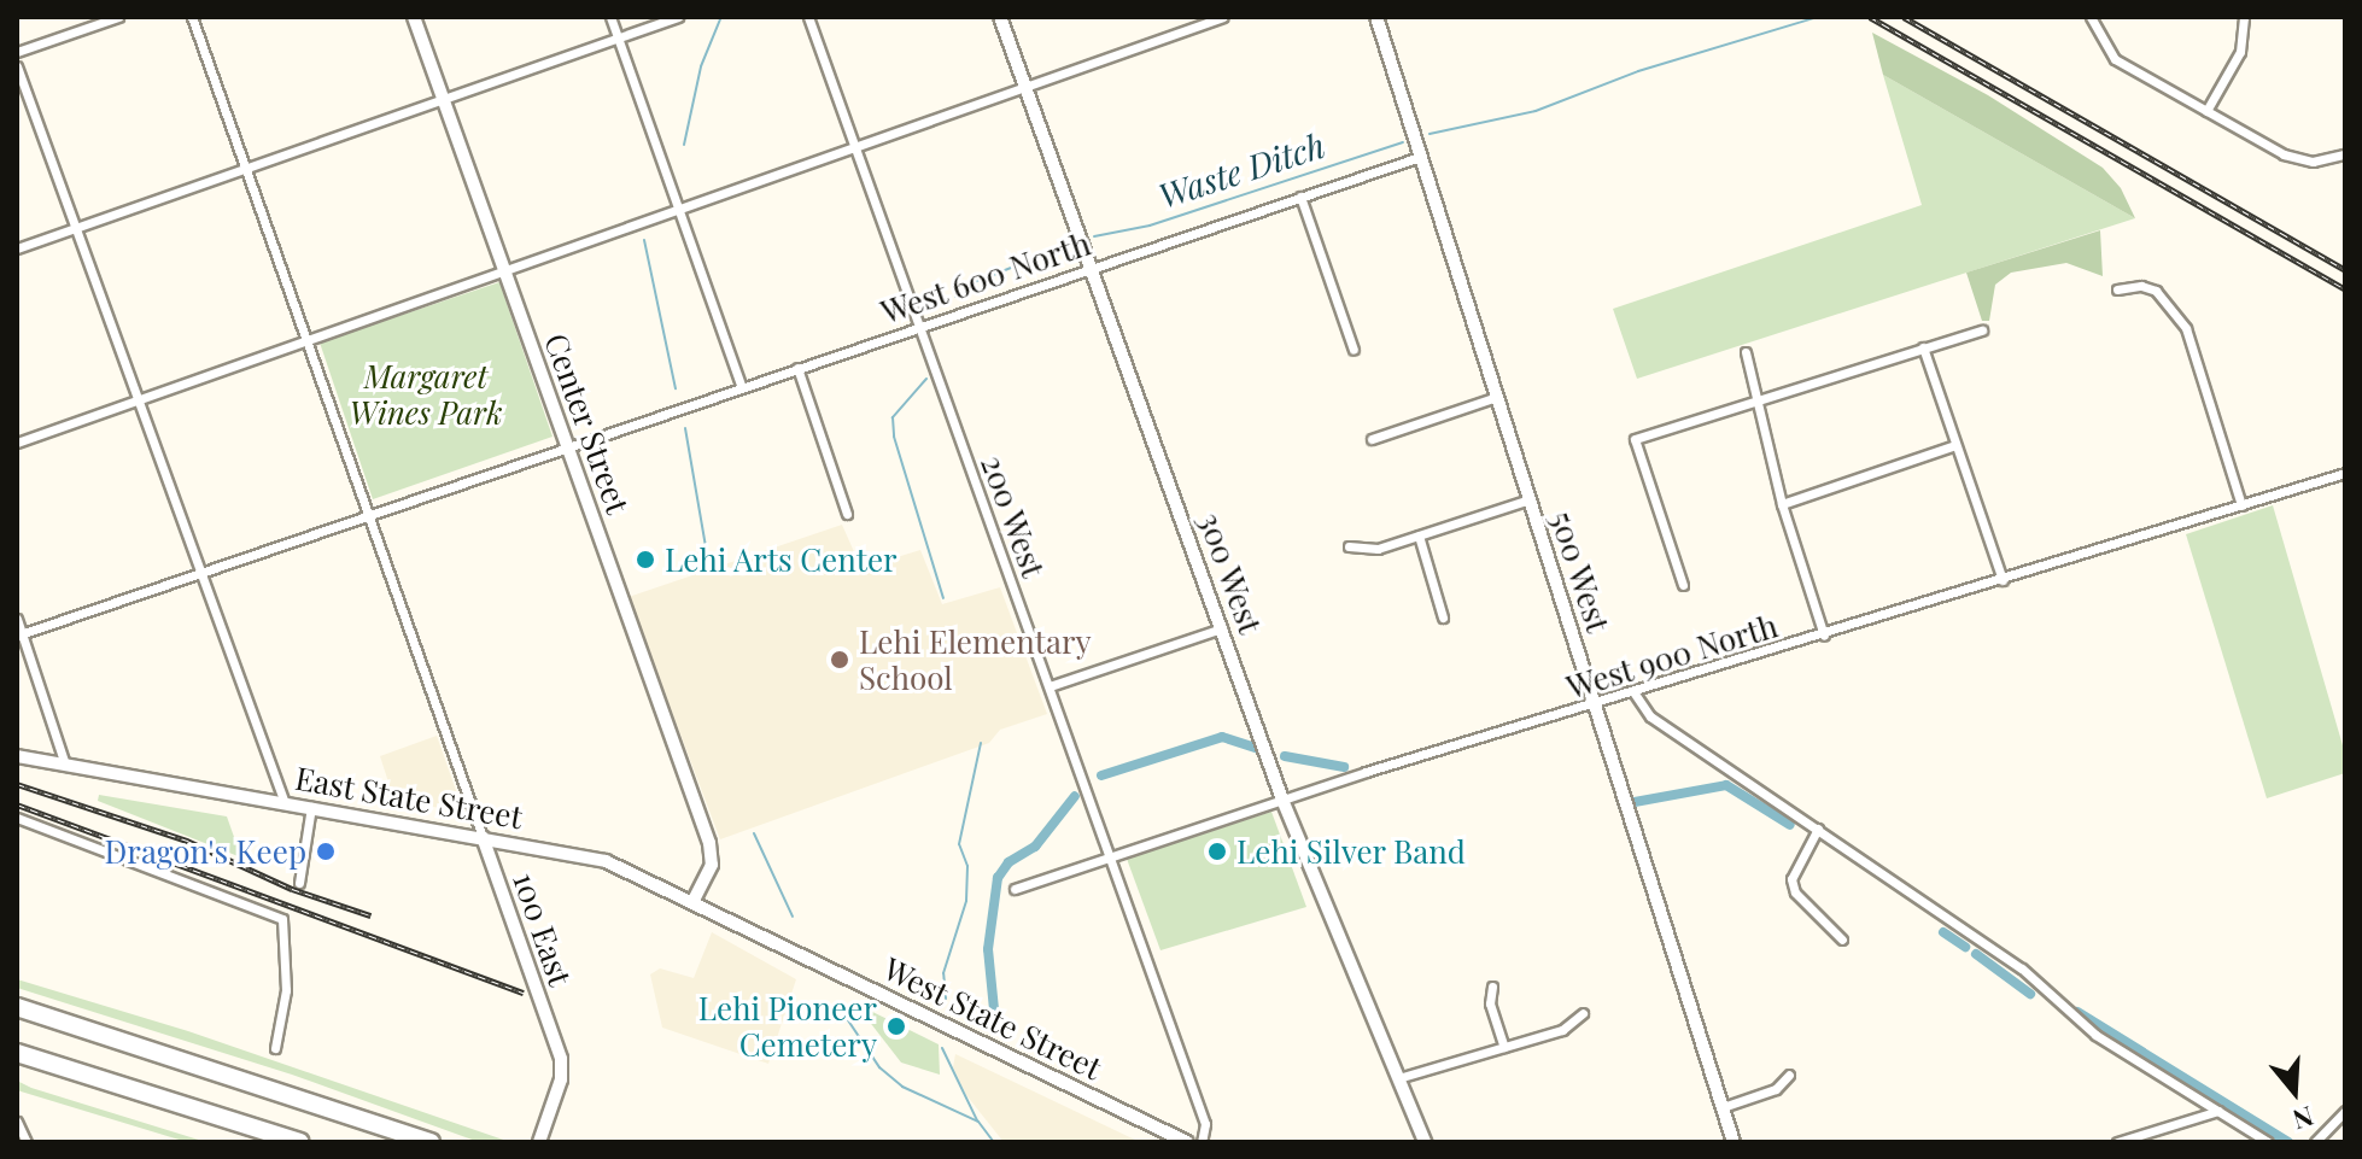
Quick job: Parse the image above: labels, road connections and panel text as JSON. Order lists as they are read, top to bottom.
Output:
{
  "streets": {
    "street": [
      "West 600 North",
      "Center Street",
      "200 West",
      "500 West",
      "300 West",
      "West 900 North",
      "East State Street",
      "100 East",
      "West State Street"
    ]
  },
  "crossings": [
    ["West 600 North", "Center Street"],
    ["West 600 North", "200 West"],
    ["West 600 North", "500 West"],
    ["West 600 North", "300 West"],
    ["West 600 North", "100 East"],
    ["Center Street", "East State Street"],
    ["200 West", "West 900 North"],
    ["500 West", "West 900 North"],
    ["300 West", "West 900 North"],
    ["East State Street", "100 East"],
    ["East State Street", "West State Street"]
  ],
  "water": ["Waste Ditch"],
  "parks": ["Margaret Wines Park"],
  "places": [
    "Lehi Arts Center",
    "Lehi Elementary School",
    "Dragon's Keep",
    "Lehi Silver Band",
    "Lehi Pioneer Cemetery"
  ],
  "north": "bottom"
}
